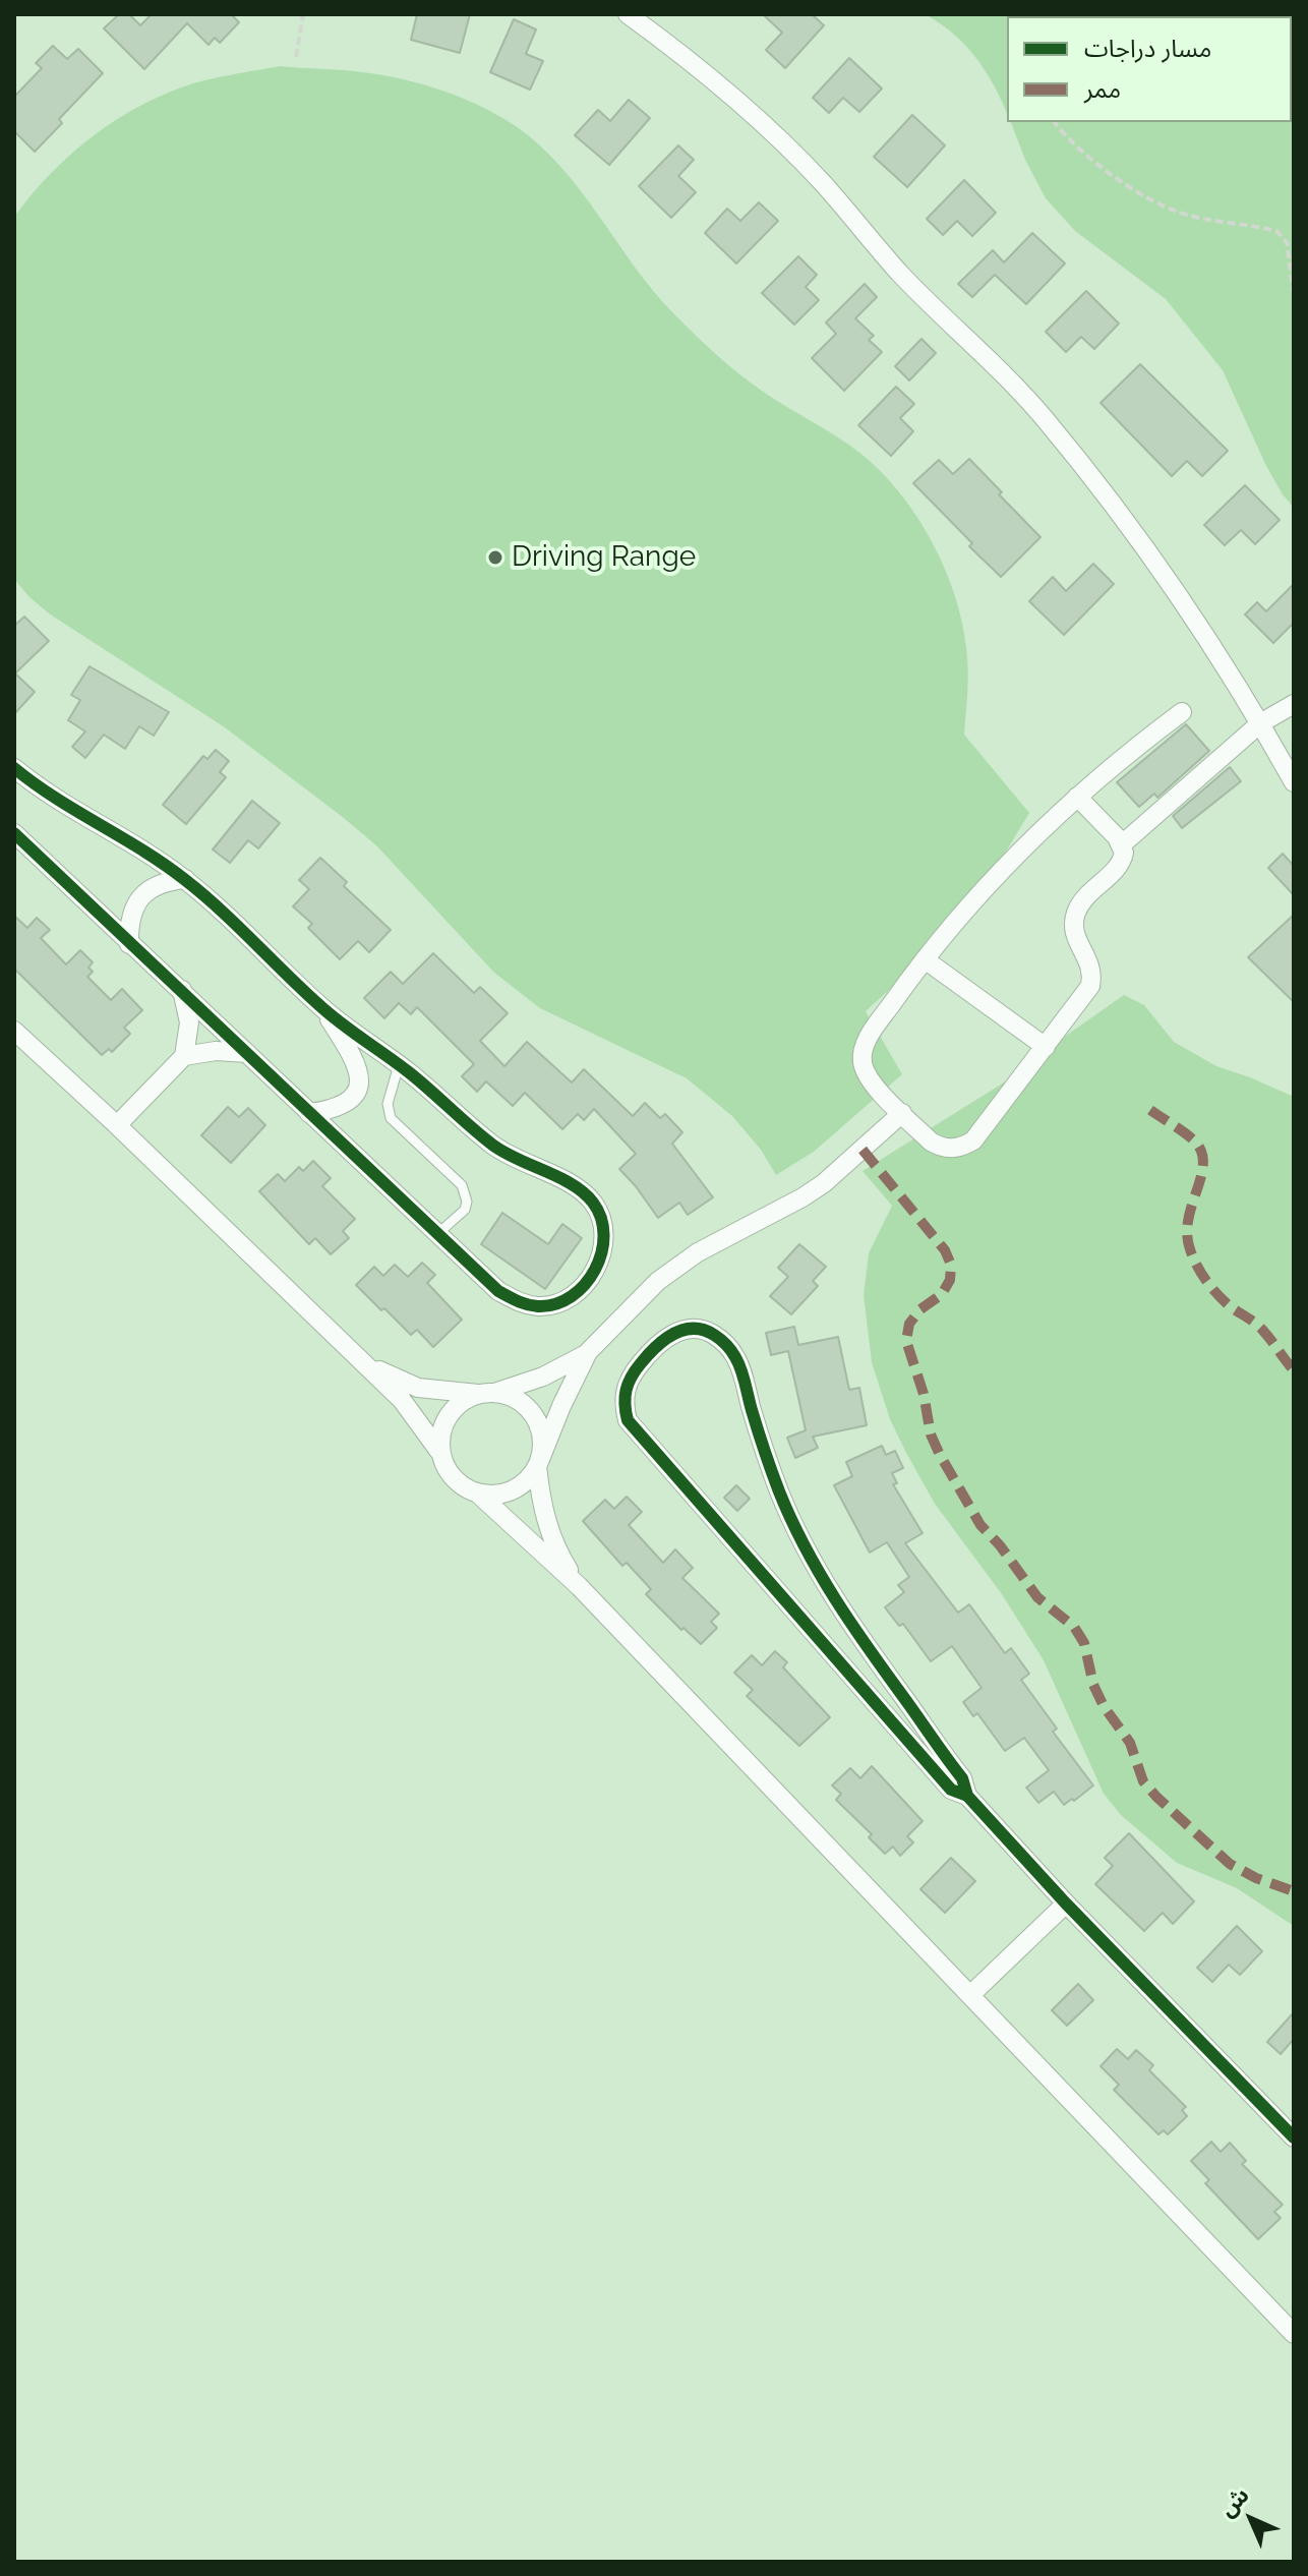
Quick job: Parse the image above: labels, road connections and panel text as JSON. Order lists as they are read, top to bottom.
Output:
{
  "places": ["Driving Range"],
  "legend": ["مسار دراجات", "ممر"],
  "north": "top left"
}
